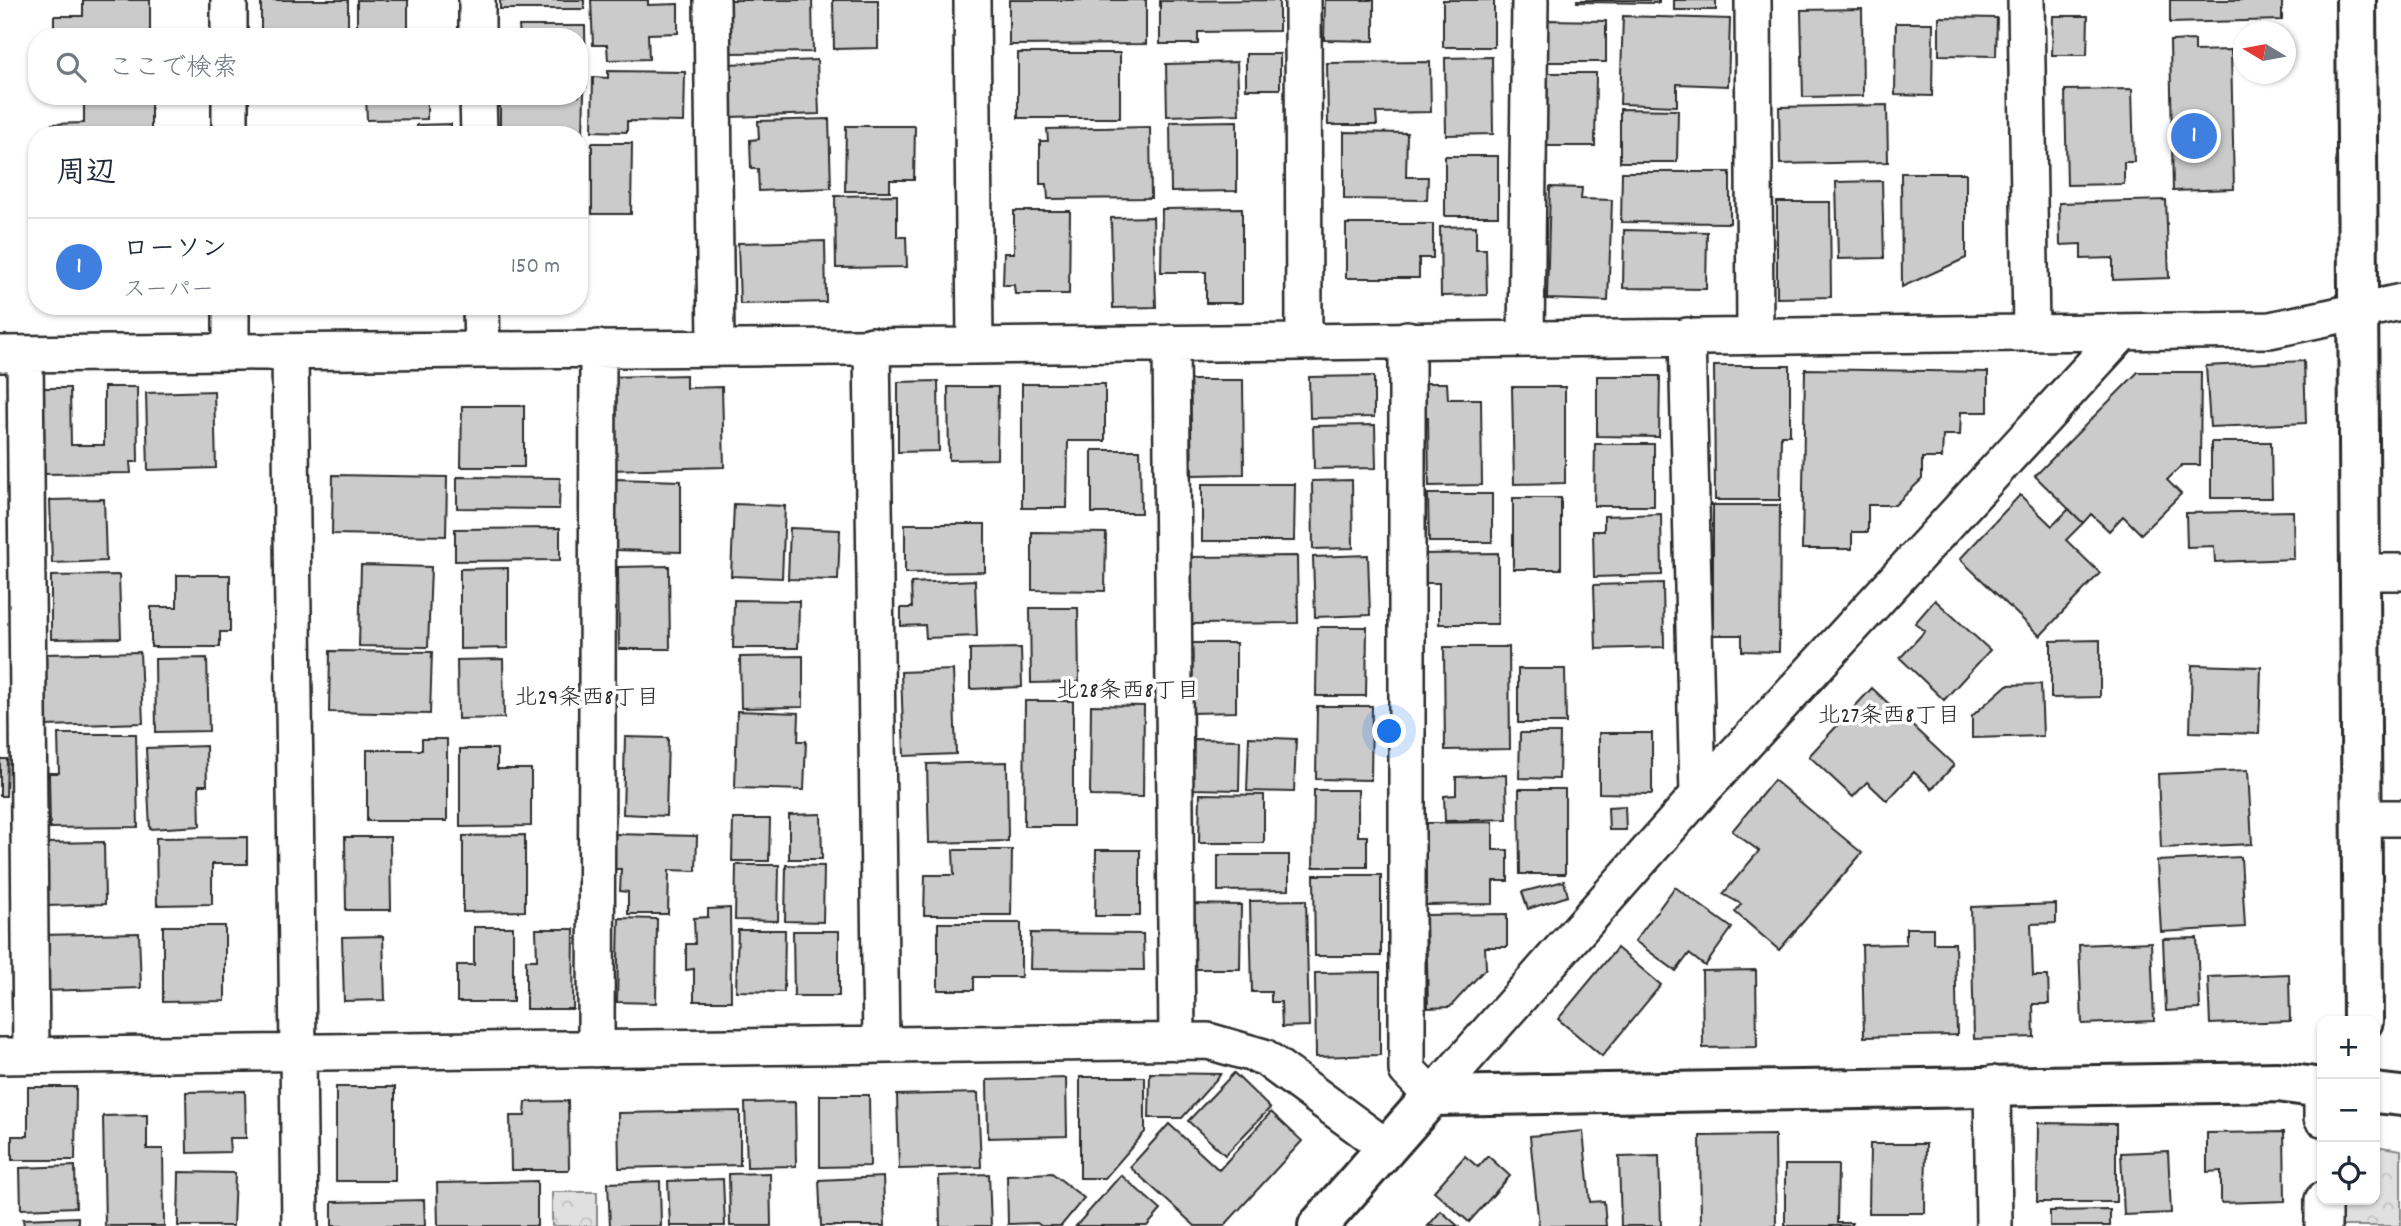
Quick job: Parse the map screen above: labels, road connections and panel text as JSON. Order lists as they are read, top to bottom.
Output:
{
  "districts": ["北28条西8丁目", "北29条西8丁目", "北27条西8丁目"],
  "north": "left",
  "page": {
    "search": "ここで検索",
    "pins": "1",
    "heading": "周辺",
    "list": [
      {
        "mark": "1",
        "name": "ローソン",
        "note": "スーパー",
        "value": "150 m"
      }
    ],
    "map_buttons": ["+", "−"]
  }
}
